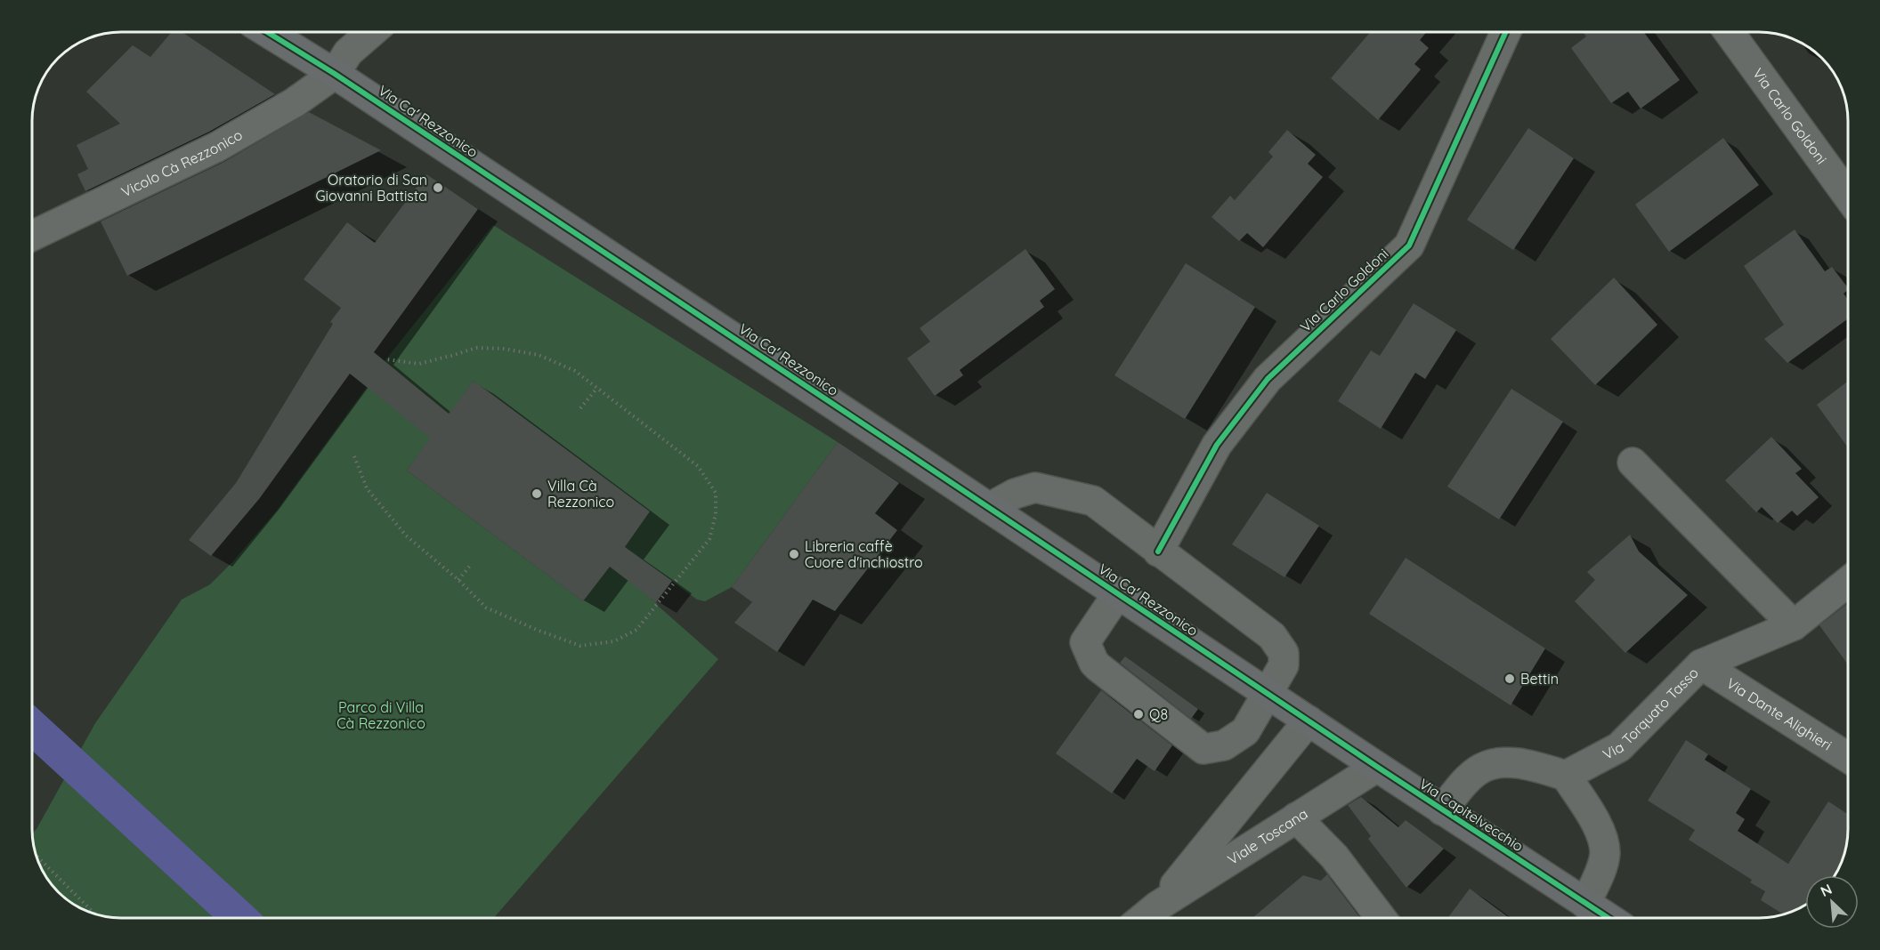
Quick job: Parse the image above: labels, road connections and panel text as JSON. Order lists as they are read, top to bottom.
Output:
{
  "streets": {
    "main road": ["Via Ca' Rezzonico", "Via Capitelvecchio"],
    "street": [
      "Via Carlo Goldoni",
      "Vicolo Cà Rezzonico",
      "Via Torquato Tasso",
      "Via Dante Alighieri",
      "Viale Toscana"
    ]
  },
  "crossings": [
    ["Via Ca' Rezzonico", "Vicolo Cà Rezzonico"],
    ["Via Ca' Rezzonico", "Via Capitelvecchio"],
    ["Via Ca' Rezzonico", "Viale Toscana"],
    ["Via Torquato Tasso", "Via Dante Alighieri"],
    ["Via Capitelvecchio", "Viale Toscana"]
  ],
  "parks": ["Parco di Villa Cà Rezzonico"],
  "places": [
    "Oratorio di San Giovanni Battista",
    "Villa Cà Rezzonico",
    "Libreria caffè Cuore d'inchiostro",
    "Bettin",
    "Q8"
  ],
  "north": "top left"
}
